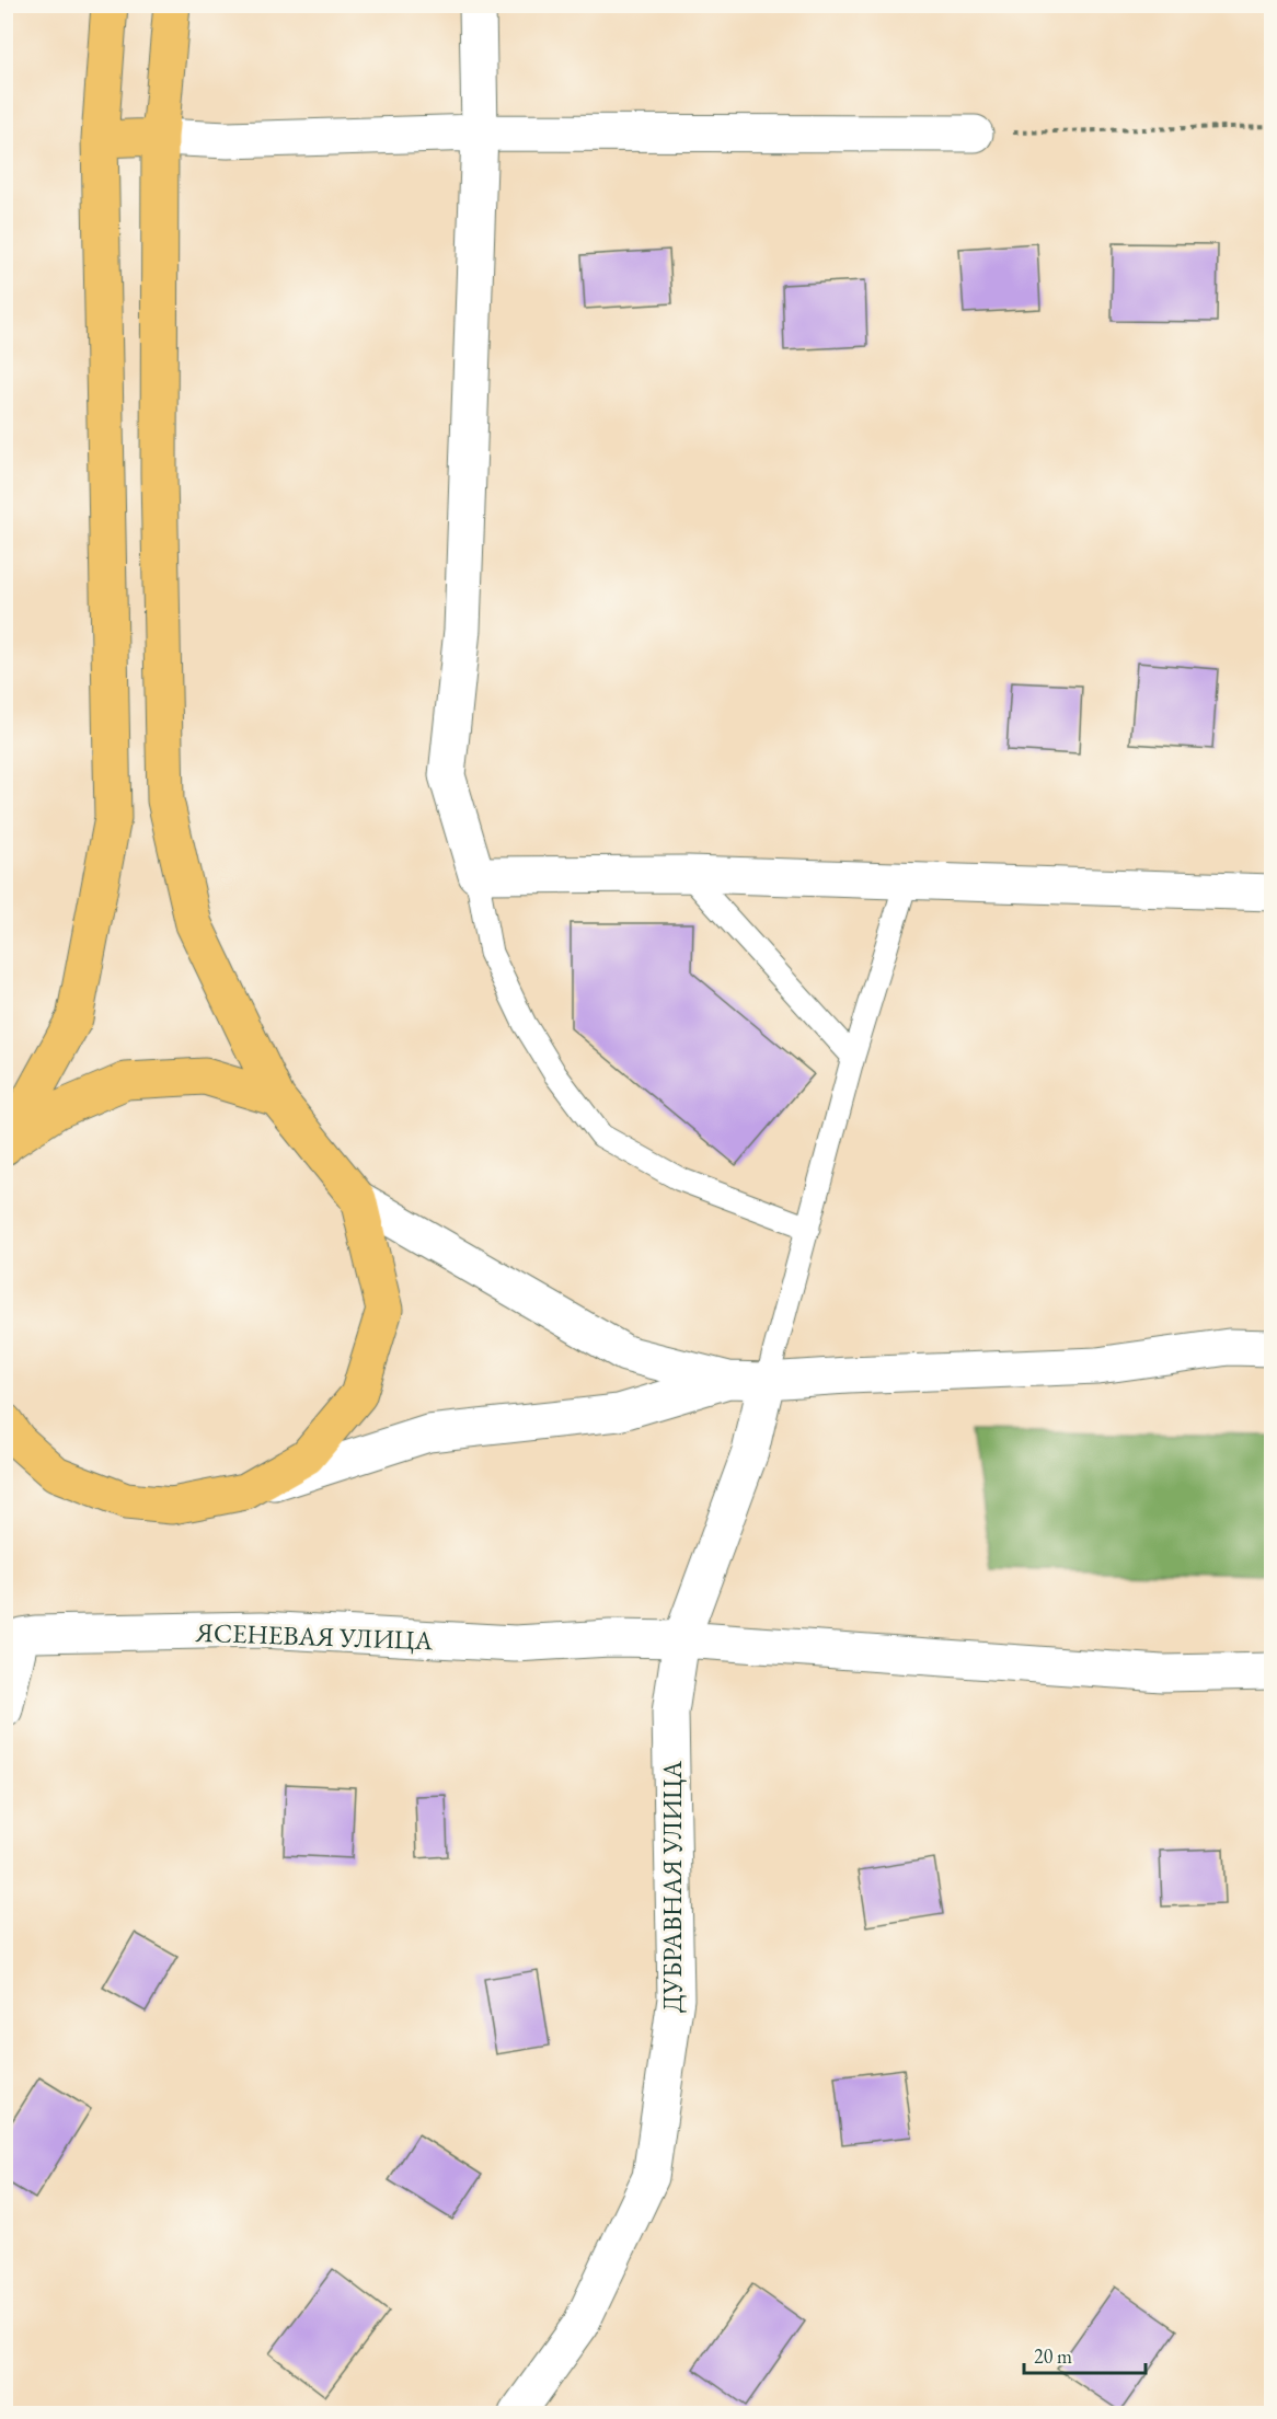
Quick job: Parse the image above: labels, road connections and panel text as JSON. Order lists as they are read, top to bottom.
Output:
{
  "streets": {
    "street": ["ЯСЕНЕВАЯ УЛИЦА", "ДУБРАВНАЯ УЛИЦА"]
  },
  "crossings": [
    ["ЯСЕНЕВАЯ УЛИЦА", "ДУБРАВНАЯ УЛИЦА"]
  ],
  "scale_bar": "20 m"
}
